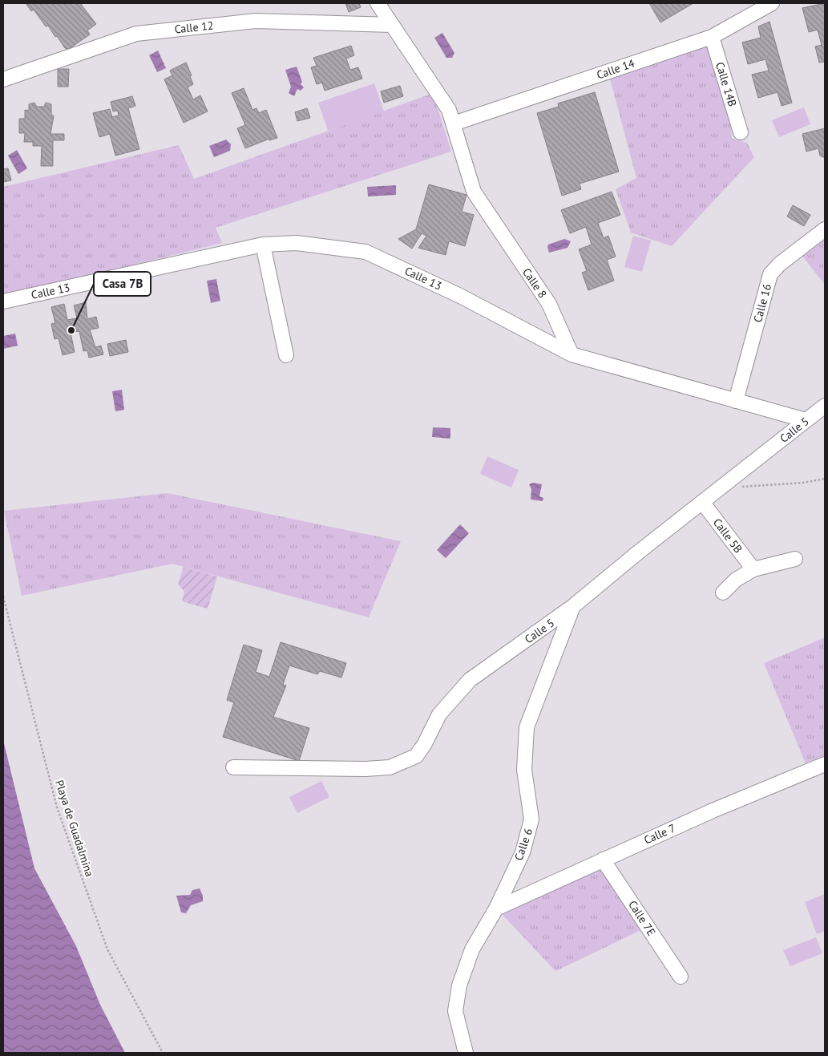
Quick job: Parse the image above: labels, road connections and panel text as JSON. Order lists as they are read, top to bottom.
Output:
{
  "streets": {
    "street": [
      "Calle 12",
      "Calle 14",
      "Calle 14B",
      "Calle 13",
      "Calle 8",
      "Calle 16",
      "Calle 5",
      "Calle 5B",
      "Calle 7",
      "Calle 6",
      "Calle 7E"
    ],
    "path": ["Playa de Guadalmina"]
  },
  "crossings": [
    ["Calle 12", "Calle 8"],
    ["Calle 14", "Calle 14B"],
    ["Calle 14", "Calle 8"],
    ["Calle 13", "Calle 8"],
    ["Calle 5", "Calle 5B"],
    ["Calle 5", "Calle 6"],
    ["Calle 7", "Calle 6"],
    ["Calle 7", "Calle 7E"]
  ],
  "places": ["Casa 7B"]
}
